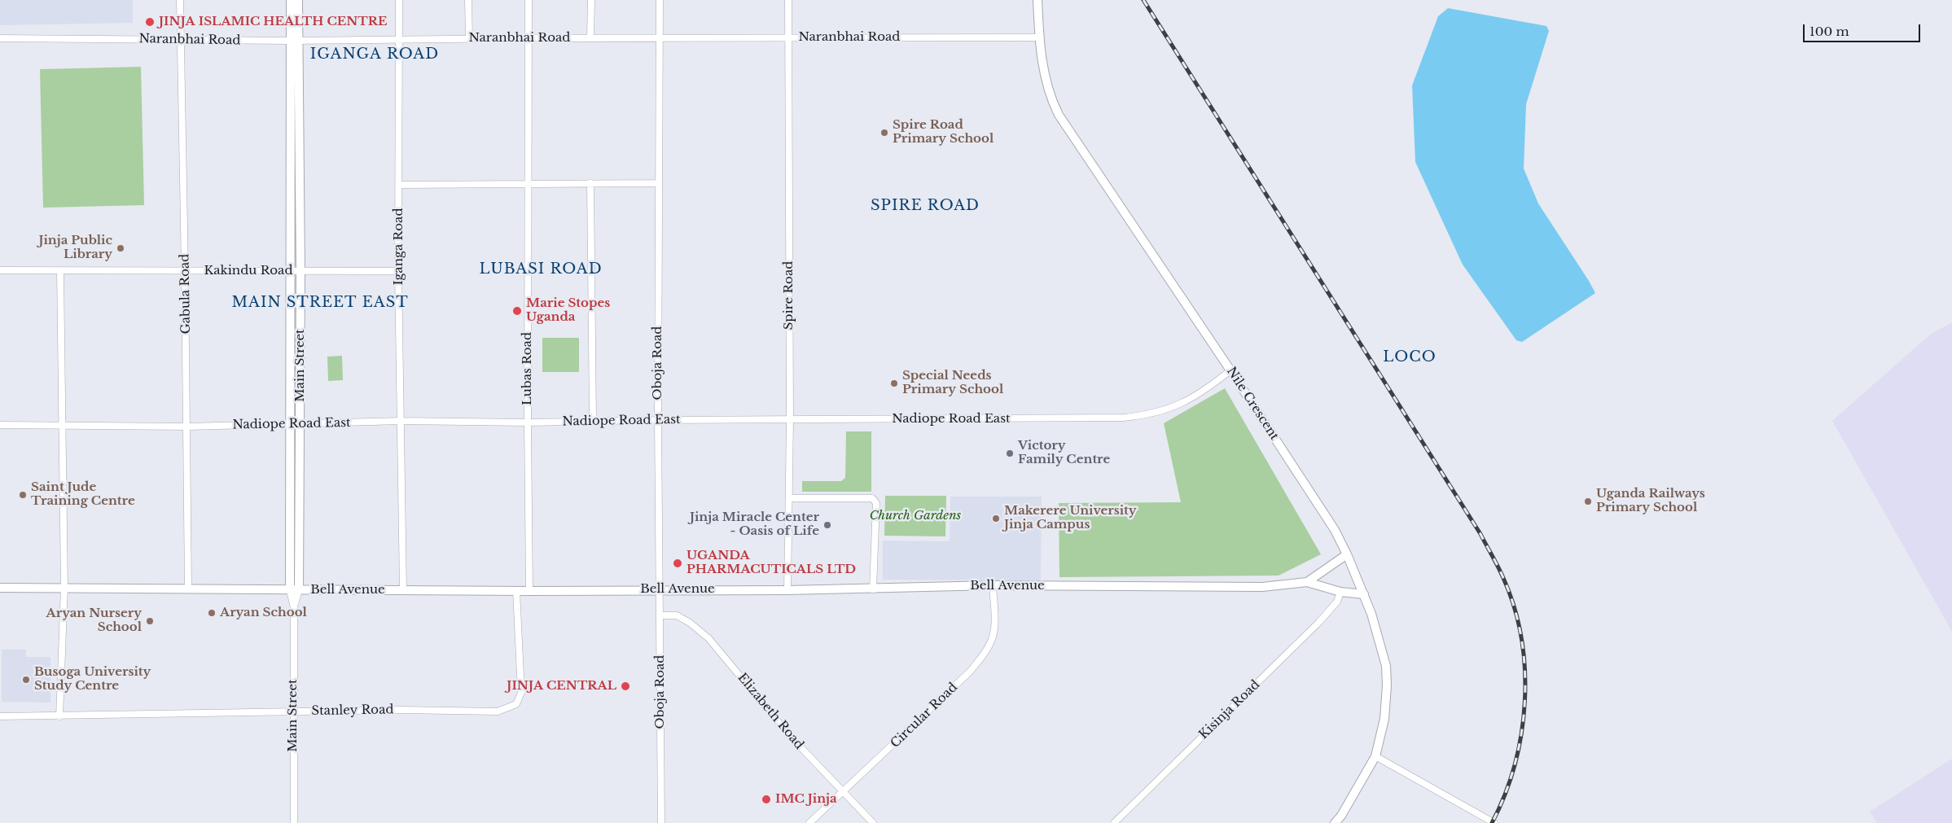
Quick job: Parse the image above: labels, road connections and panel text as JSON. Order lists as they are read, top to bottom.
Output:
{
  "streets": {
    "street": [
      "Naranbhai Road",
      "Iganga Road",
      "Kakindu Road",
      "Gabula Road",
      "Spire Road",
      "Oboja Road",
      "Main Street",
      "Lubas Road",
      "Nile Crescent",
      "Nadiope Road East",
      "Bell Avenue",
      "Kisinja Road",
      "Stanley Road",
      "Elizabeth Road",
      "Circular Road"
    ]
  },
  "crossings": [
    ["Naranbhai Road", "Iganga Road"],
    ["Naranbhai Road", "Gabula Road"],
    ["Naranbhai Road", "Spire Road"],
    ["Naranbhai Road", "Oboja Road"],
    ["Naranbhai Road", "Main Street"],
    ["Naranbhai Road", "Lubas Road"],
    ["Naranbhai Road", "Nile Crescent"],
    ["Iganga Road", "Kakindu Road"],
    ["Iganga Road", "Nadiope Road East"],
    ["Iganga Road", "Bell Avenue"],
    ["Kakindu Road", "Gabula Road"],
    ["Kakindu Road", "Main Street"],
    ["Gabula Road", "Nadiope Road East"],
    ["Gabula Road", "Bell Avenue"],
    ["Spire Road", "Nadiope Road East"],
    ["Spire Road", "Bell Avenue"],
    ["Oboja Road", "Nadiope Road East"],
    ["Oboja Road", "Bell Avenue"],
    ["Oboja Road", "Elizabeth Road"],
    ["Main Street", "Nadiope Road East"],
    ["Main Street", "Bell Avenue"],
    ["Main Street", "Stanley Road"],
    ["Lubas Road", "Nadiope Road East"],
    ["Lubas Road", "Bell Avenue"],
    ["Nile Crescent", "Nadiope Road East"],
    ["Nile Crescent", "Bell Avenue"],
    ["Bell Avenue", "Stanley Road"],
    ["Bell Avenue", "Circular Road"],
    ["Elizabeth Road", "Circular Road"]
  ],
  "districts": [
    "IGANGA ROAD",
    "SPIRE ROAD",
    "LUBASI ROAD",
    "MAIN STREET EAST",
    "LOCO"
  ],
  "parks": ["Church Gardens"],
  "places": [
    "JINJA ISLAMIC HEALTH CENTRE",
    "Spire Road Primary School",
    "Jinja Public Library",
    "Marie Stopes Uganda",
    "Special Needs Primary School",
    "Victory Family Centre",
    "Saint Jude Training Centre",
    "Uganda Railways Primary School",
    "Makerere University Jinja Campus",
    "Jinja Miracle Center - Oasis of Life",
    "UGANDA PHARMACUTICALS LTD",
    "Aryan School",
    "Aryan Nursery School",
    "Busoga University Study Centre",
    "JINJA CENTRAL",
    "IMC Jinja"
  ],
  "scale_bar": "100 m"
}
